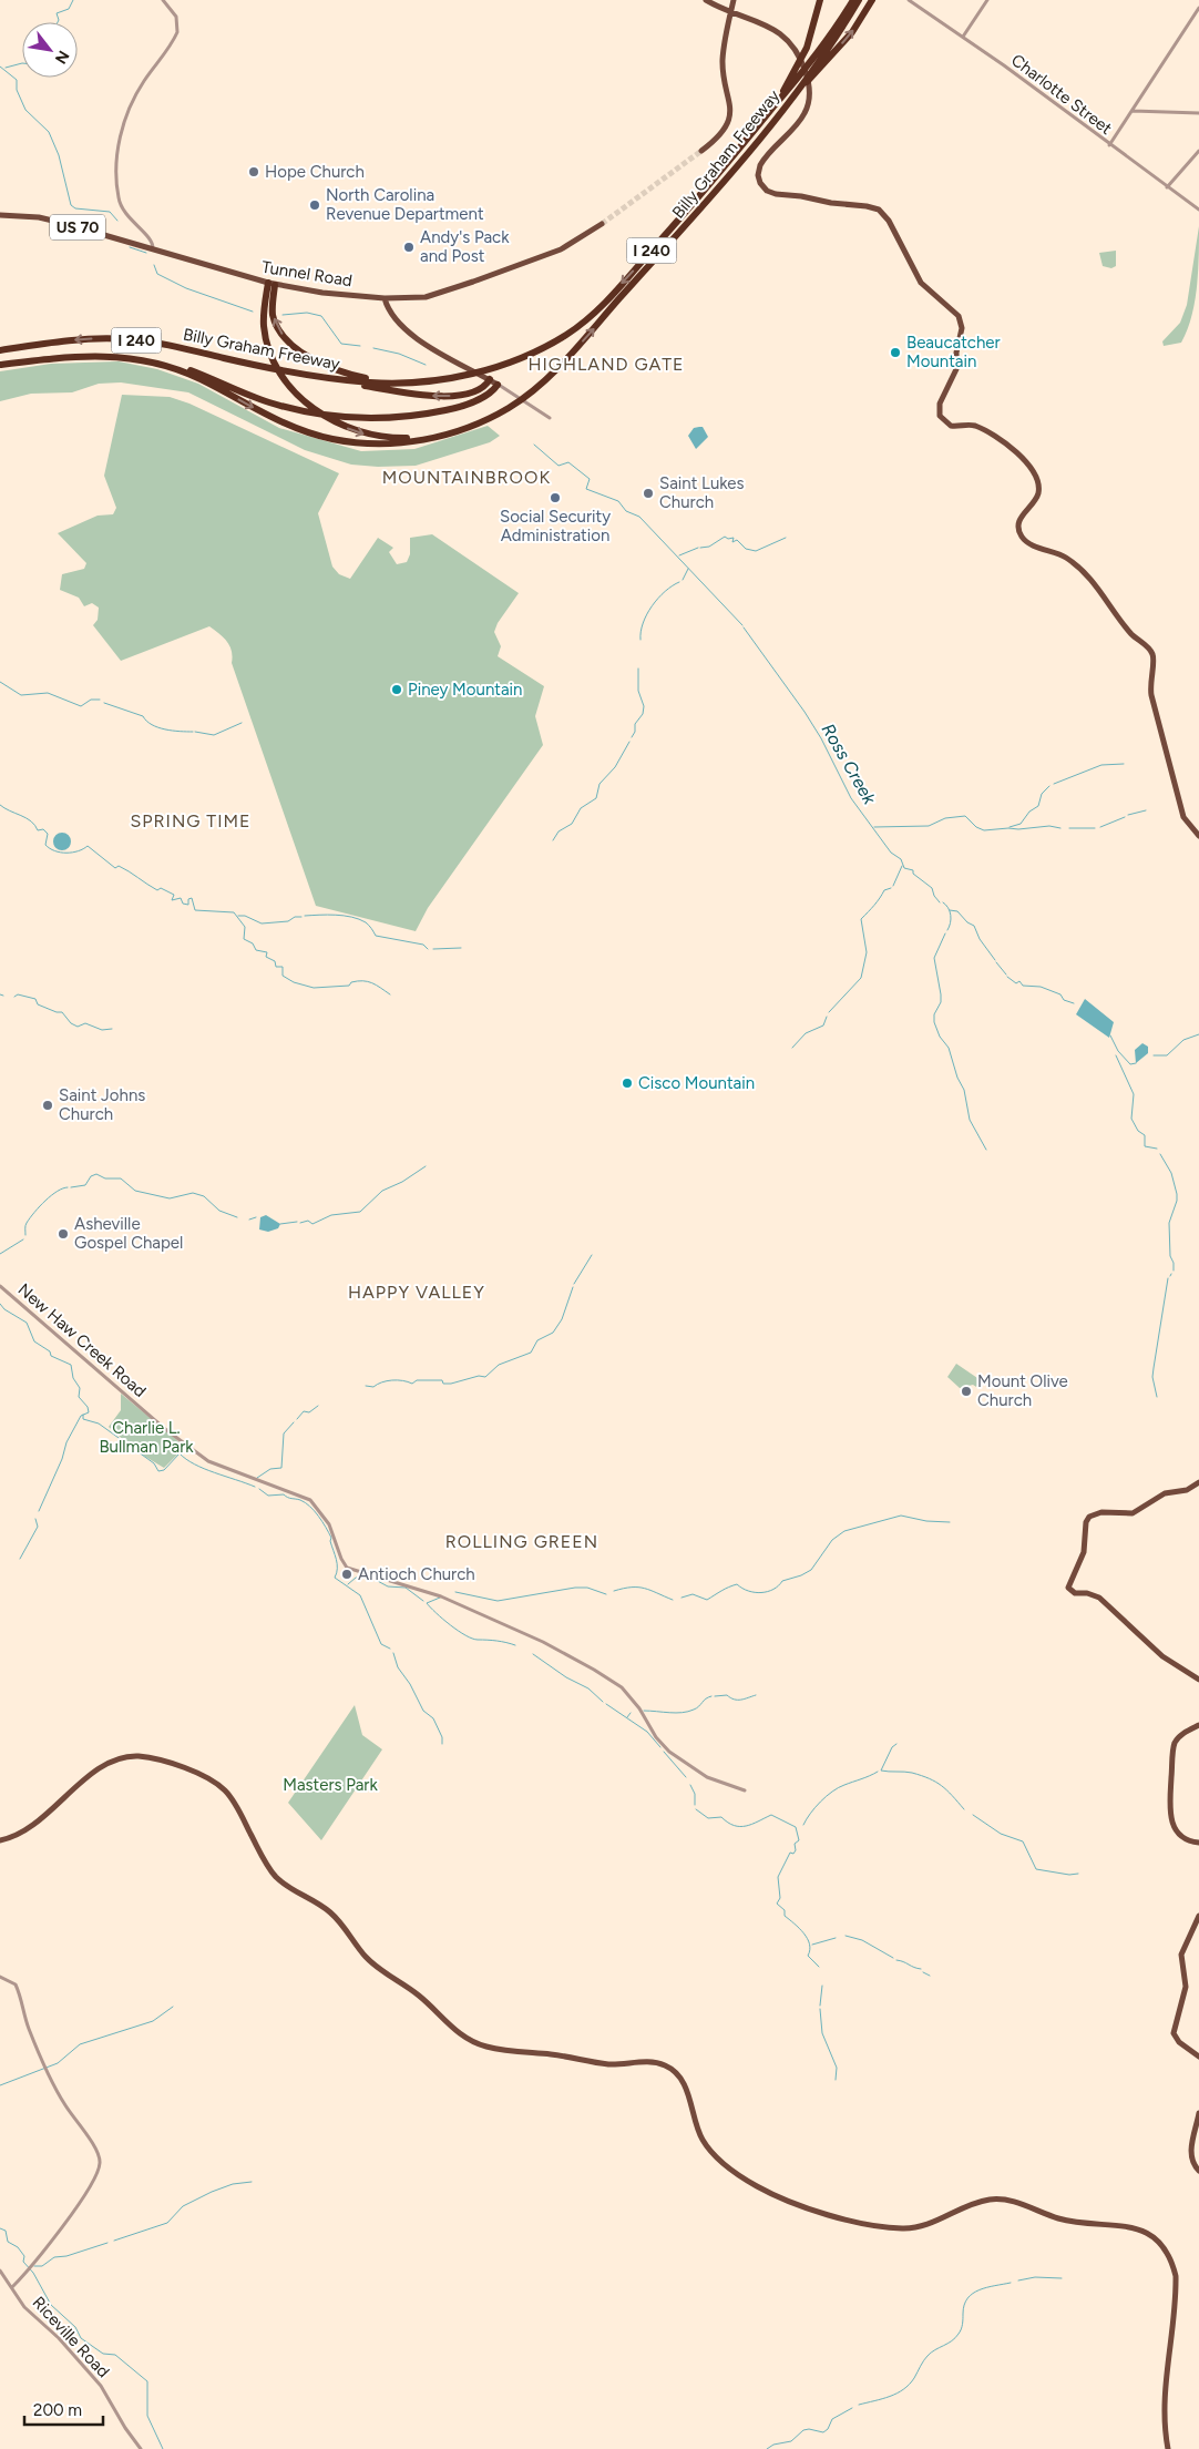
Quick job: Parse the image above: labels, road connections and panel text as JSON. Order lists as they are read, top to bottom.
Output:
{
  "streets": {
    "highway": ["Billy Graham Freeway", "I 240"],
    "main road": ["US 70", "Tunnel Road"],
    "street": ["Charlotte Street", "New Haw Creek Road", "Riceville Road"]
  },
  "districts": [
    "HIGHLAND GATE",
    "MOUNTAINBROOK",
    "SPRING TIME",
    "HAPPY VALLEY",
    "ROLLING GREEN"
  ],
  "water": ["Ross Creek"],
  "parks": ["Charlie L. Bullman Park", "Masters Park"],
  "places": [
    "Hope Church",
    "North Carolina Revenue Department",
    "Andy's Pack and Post",
    "Beaucatcher Mountain",
    "Saint Lukes Church",
    "Social Security Administration",
    "Piney Mountain",
    "Cisco Mountain",
    "Saint Johns Church",
    "Asheville Gospel Chapel",
    "Mount Olive Church",
    "Antioch Church"
  ],
  "scale_bar": "200 m",
  "north": "bottom right"
}
